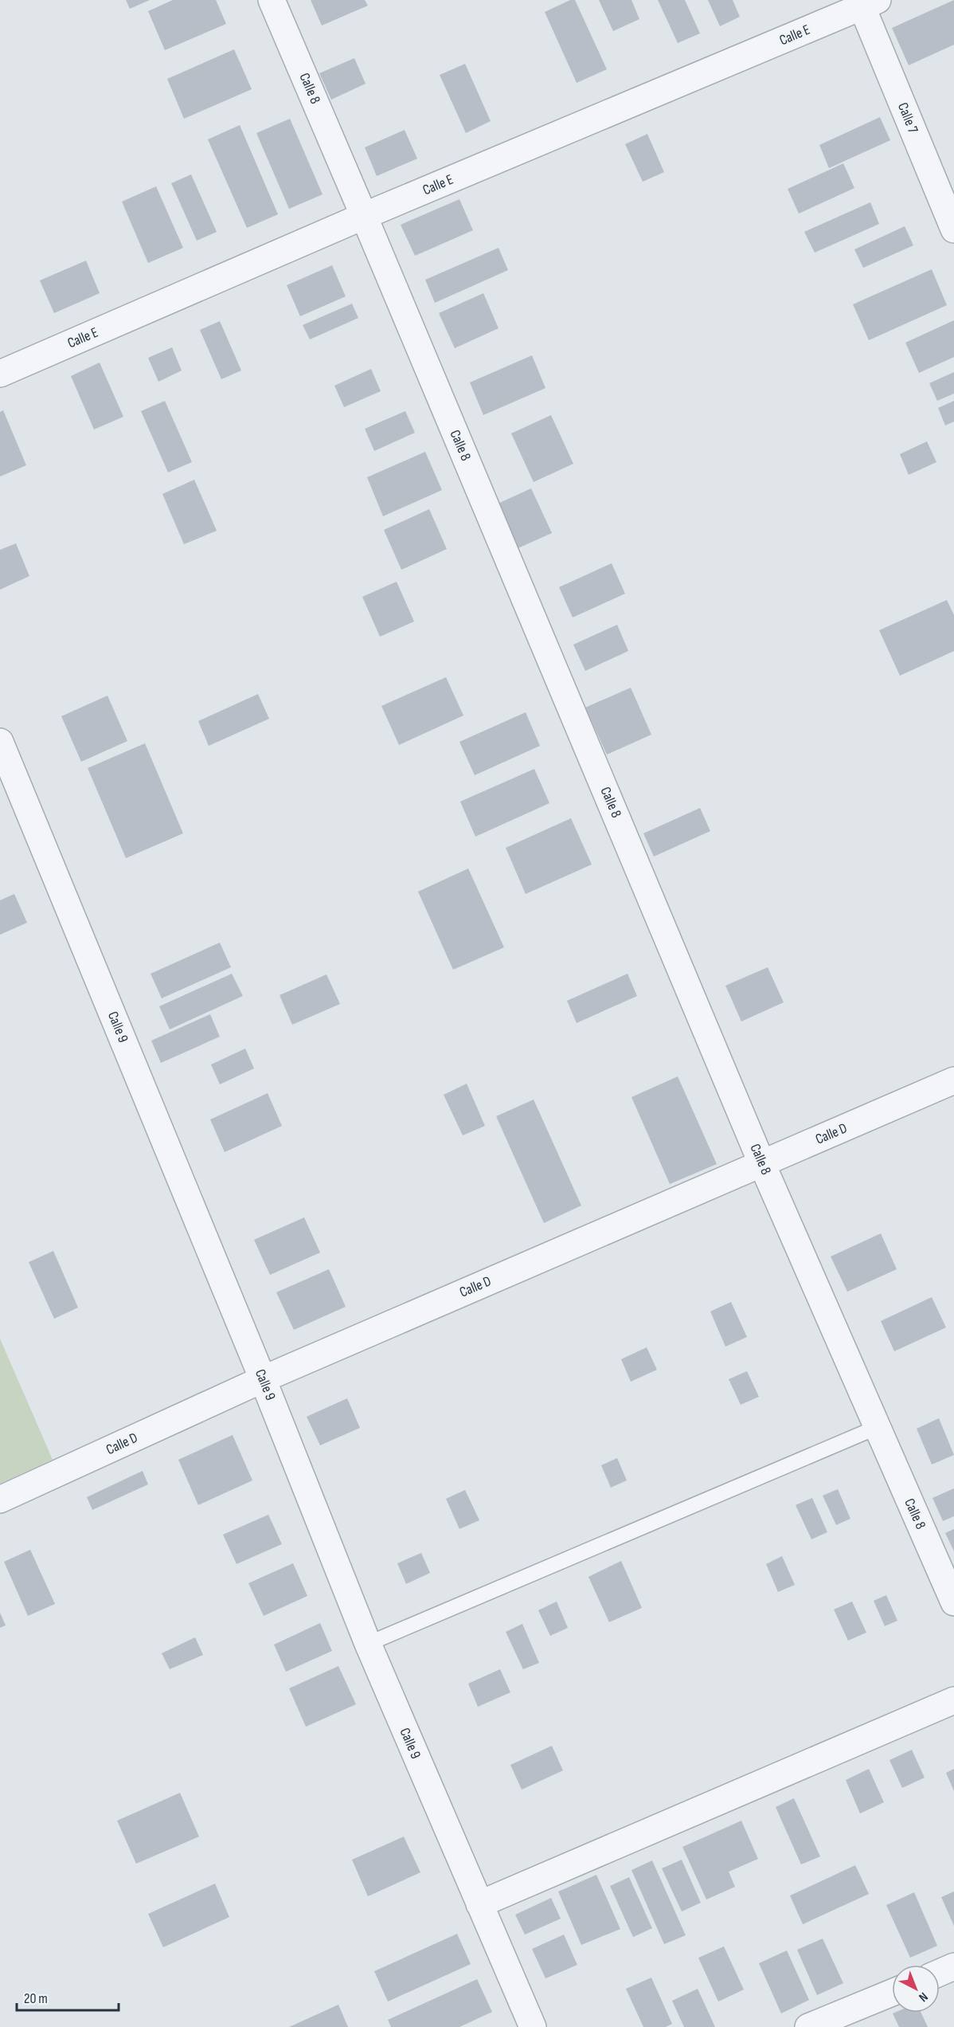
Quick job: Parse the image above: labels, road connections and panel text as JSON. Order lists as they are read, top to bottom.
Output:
{
  "streets": {
    "street": [
      "Calle E",
      "Calle 8",
      "Calle 7",
      "Calle 9",
      "Calle D"
    ]
  },
  "crossings": [
    ["Calle E", "Calle 8"],
    ["Calle E", "Calle 7"],
    ["Calle 8", "Calle D"],
    ["Calle 9", "Calle D"]
  ],
  "scale_bar": "20 m",
  "north": "bottom right"
}
